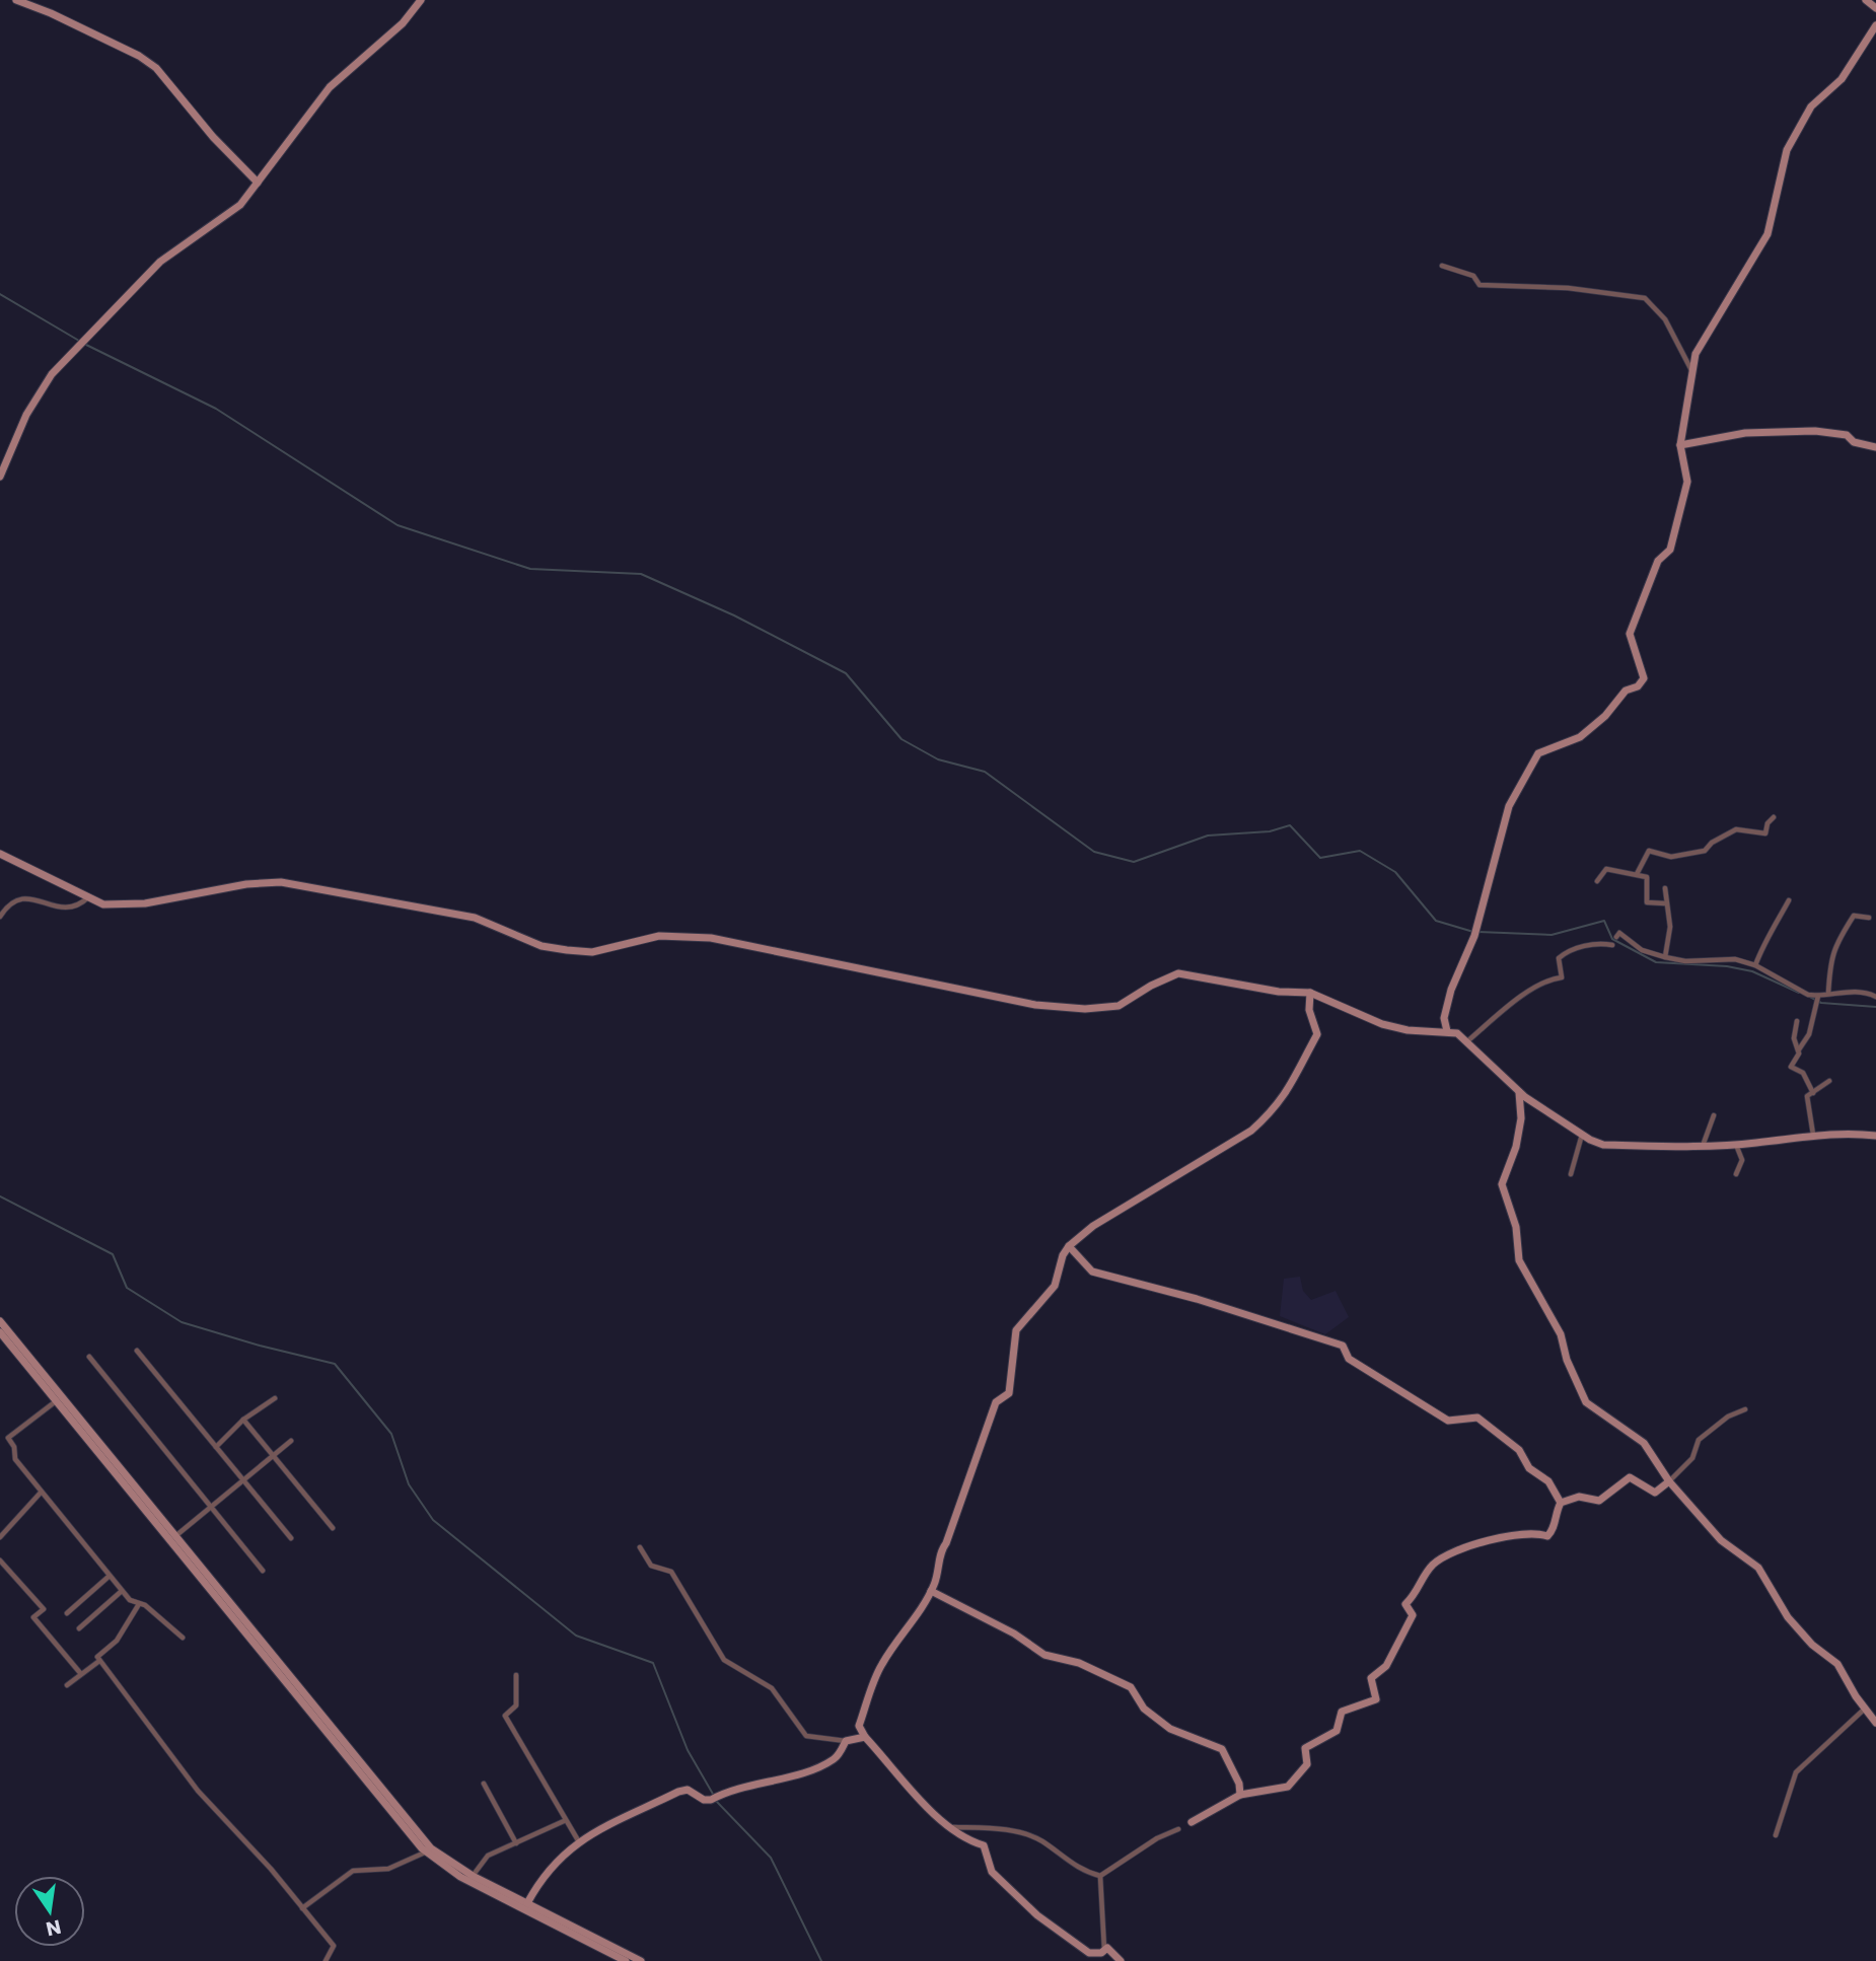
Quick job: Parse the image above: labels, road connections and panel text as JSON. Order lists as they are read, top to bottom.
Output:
{
  "north": "bottom"
}
